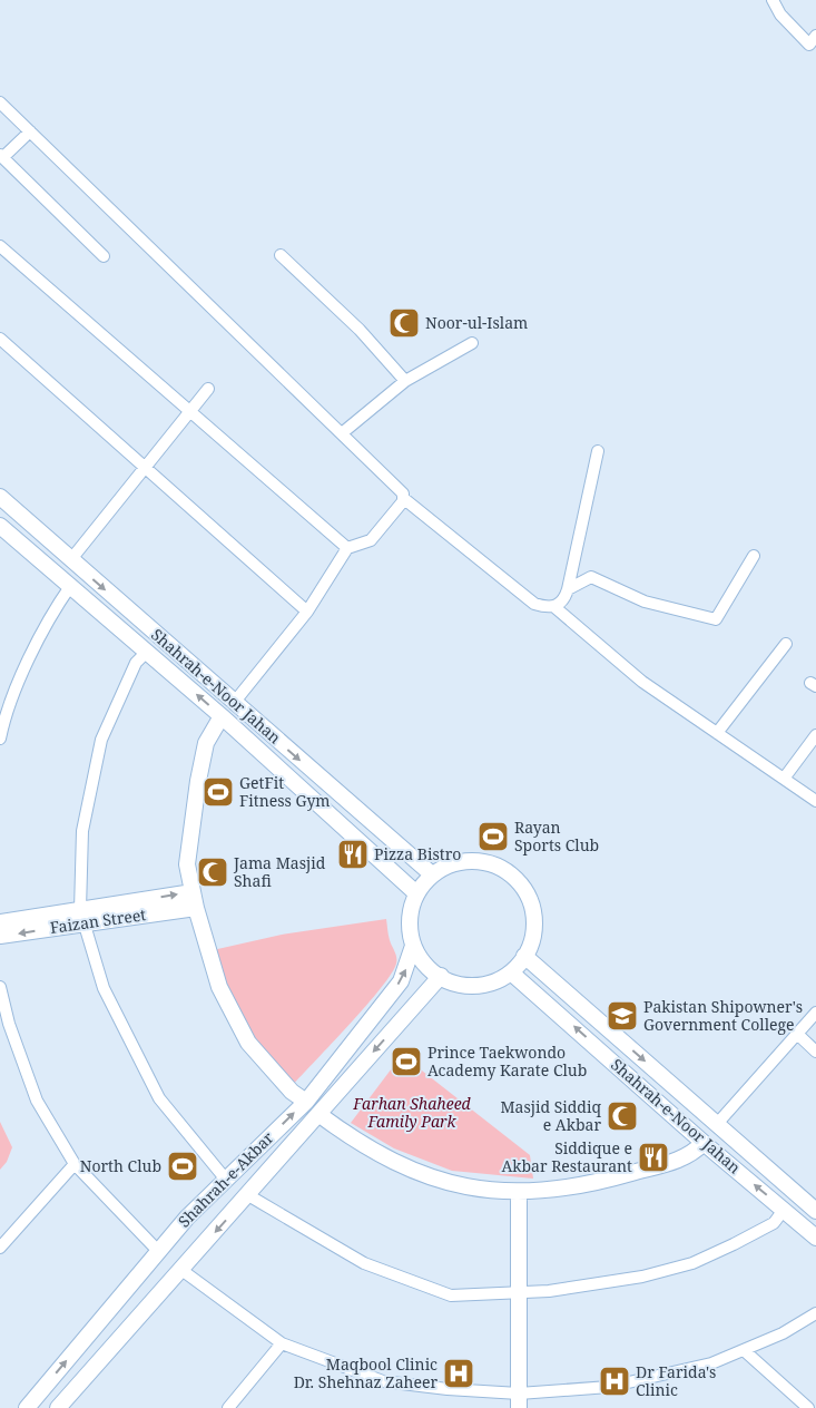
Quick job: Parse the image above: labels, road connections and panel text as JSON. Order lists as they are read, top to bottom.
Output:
{
  "streets": {
    "main road": ["Shahrah-e-Noor Jahan", "Faizan Street", "Shahrah-e-Akbar"]
  },
  "crossings": [
    ["Shahrah-e-Noor Jahan", "Shahrah-e-Akbar"]
  ],
  "parks": ["Farhan Shaheed Family Park"],
  "places": {
    "mosque": ["Noor-ul-Islam", "Jama Masjid Shafi", "Masjid Siddiq e Akbar"],
    "sports": [
      "GetFit Fitness Gym",
      "Rayan Sports Club",
      "Prince Taekwondo Academy Karate Club",
      "North Club"
    ],
    "restaurant": ["Pizza Bistro", "Siddique e Akbar Restaurant"],
    "school or university": ["Pakistan Shipowner's Government College"],
    "hospital": ["Maqbool Clinic Dr. Shehnaz Zaheer", "Dr Farida's Clinic"]
  }
}
